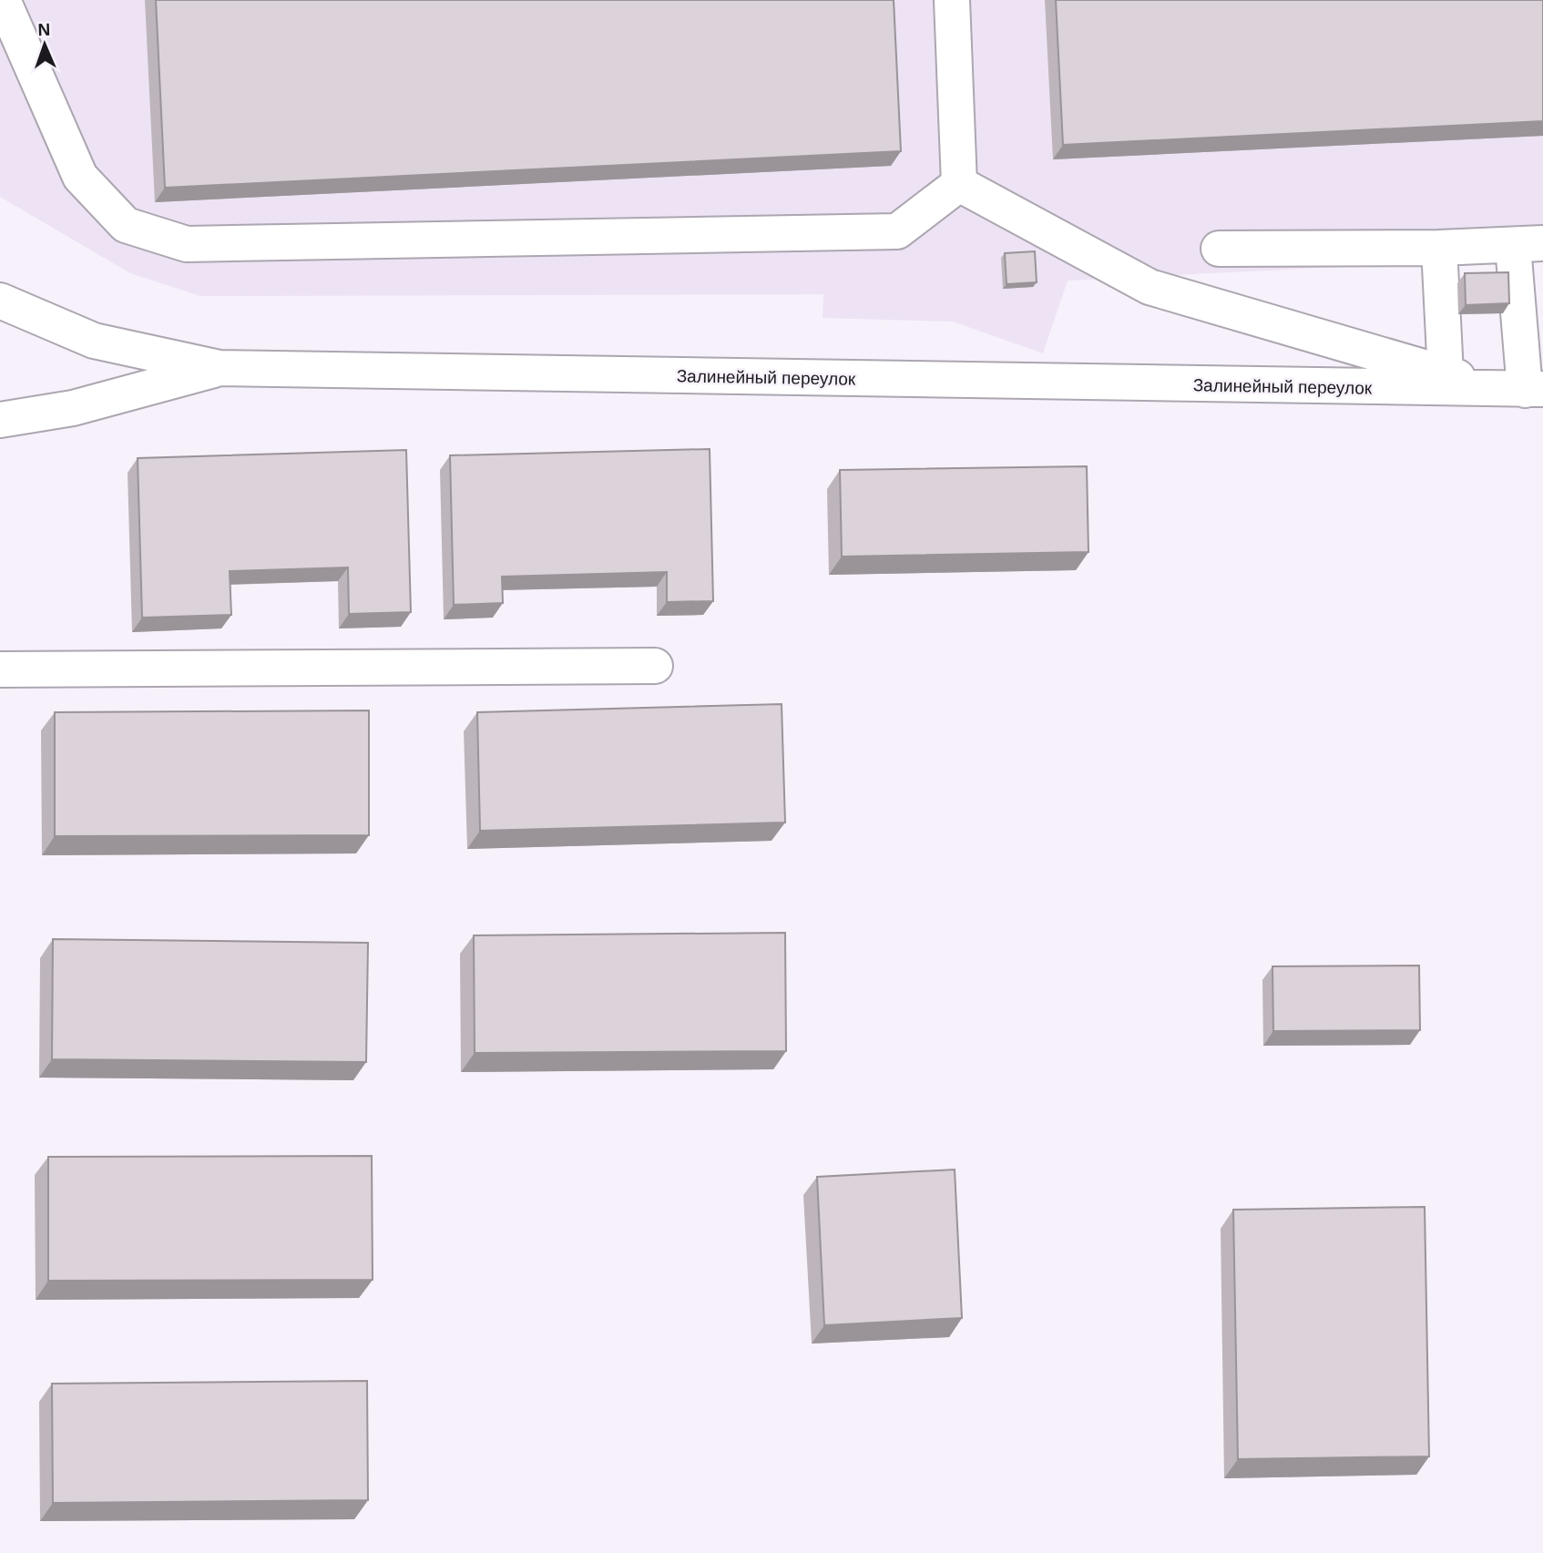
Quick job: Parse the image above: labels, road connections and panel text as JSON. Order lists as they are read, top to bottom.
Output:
{
  "streets": {
    "street": ["Залинейный переулок"]
  },
  "north": "top"
}
